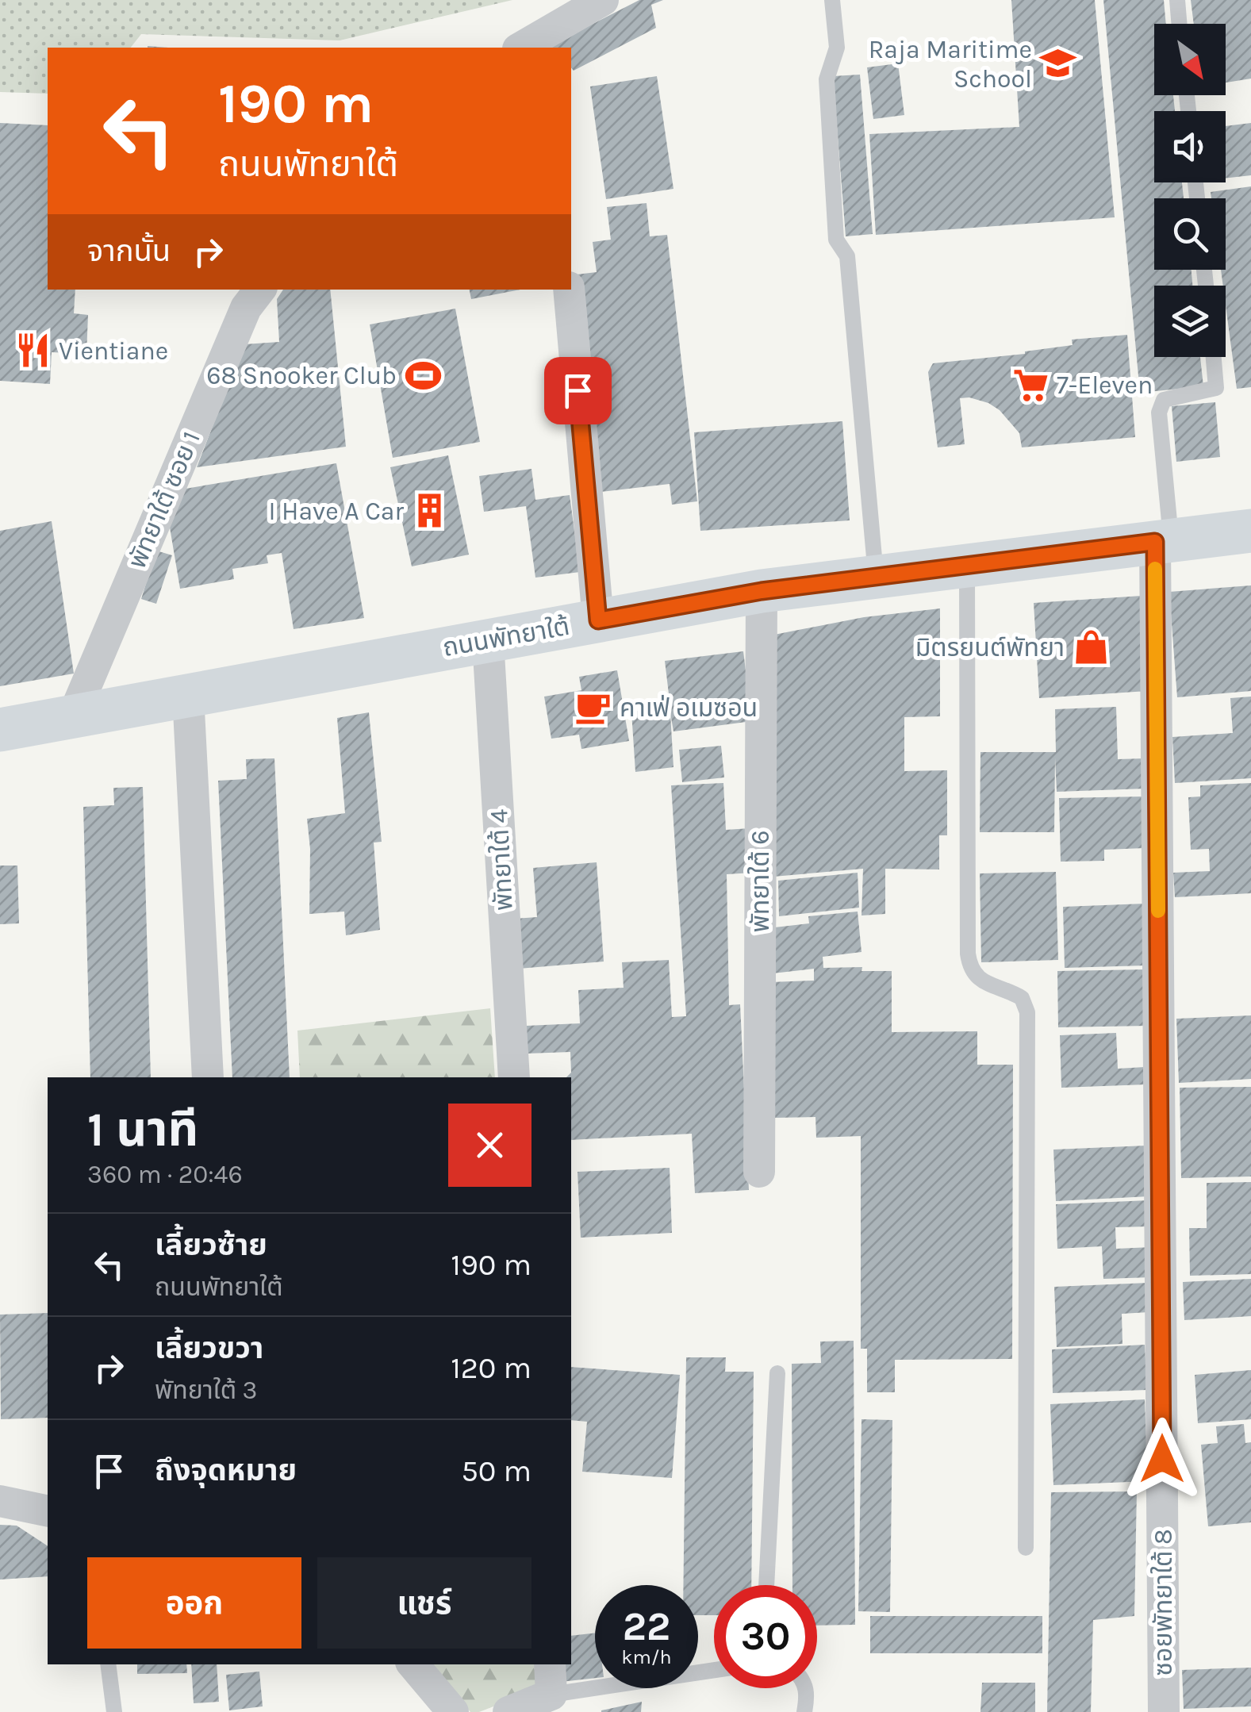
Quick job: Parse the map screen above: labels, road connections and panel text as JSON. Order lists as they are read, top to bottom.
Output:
{
  "streets": {
    "main road": ["ถนนพัทยาใต้"],
    "street": [
      "พัทยาใต้ ซอย 1",
      "พัทยาใต้ 4",
      "พัทยาใต้ 6",
      "ซอยพัทยาใต้ 8"
    ]
  },
  "crossings": [
    ["พัทยาใต้ ซอย 1", "ถนนพัทยาใต้"],
    ["ถนนพัทยาใต้", "พัทยาใต้ 4"],
    ["ถนนพัทยาใต้", "พัทยาใต้ 6"],
    ["ถนนพัทยาใต้", "ซอยพัทยาใต้ 8"]
  ],
  "places": {
    "school or university": ["Raja Maritime School"],
    "restaurant": ["Vientiane"],
    "sports": ["68 Snooker Club"],
    "supermarket": ["7-Eleven"],
    "building": ["I Have A Car"],
    "shop": ["มิตรยนต์พัทยา"],
    "cafe": ["คาเฟ่ อเมซอน"]
  },
  "north": "bottom right",
  "page": {
    "turn": ["190 m", "ถนนพัทยาใต้"],
    "then": "จากนั้น",
    "heading": ["1 นาที", "360 m · 20:46"],
    "list": [
      {
        "name": "เลี้ยวซ้าย",
        "note": "ถนนพัทยาใต้",
        "value": "190 m"
      },
      {
        "name": "เลี้ยวขวา",
        "note": "พัทยาใต้ 3",
        "value": "120 m"
      },
      {
        "name": "ถึงจุดหมาย",
        "value": "50 m"
      }
    ],
    "buttons": ["ออก", "แชร์"],
    "speed": "22 km/h",
    "limit": "30"
  }
}
